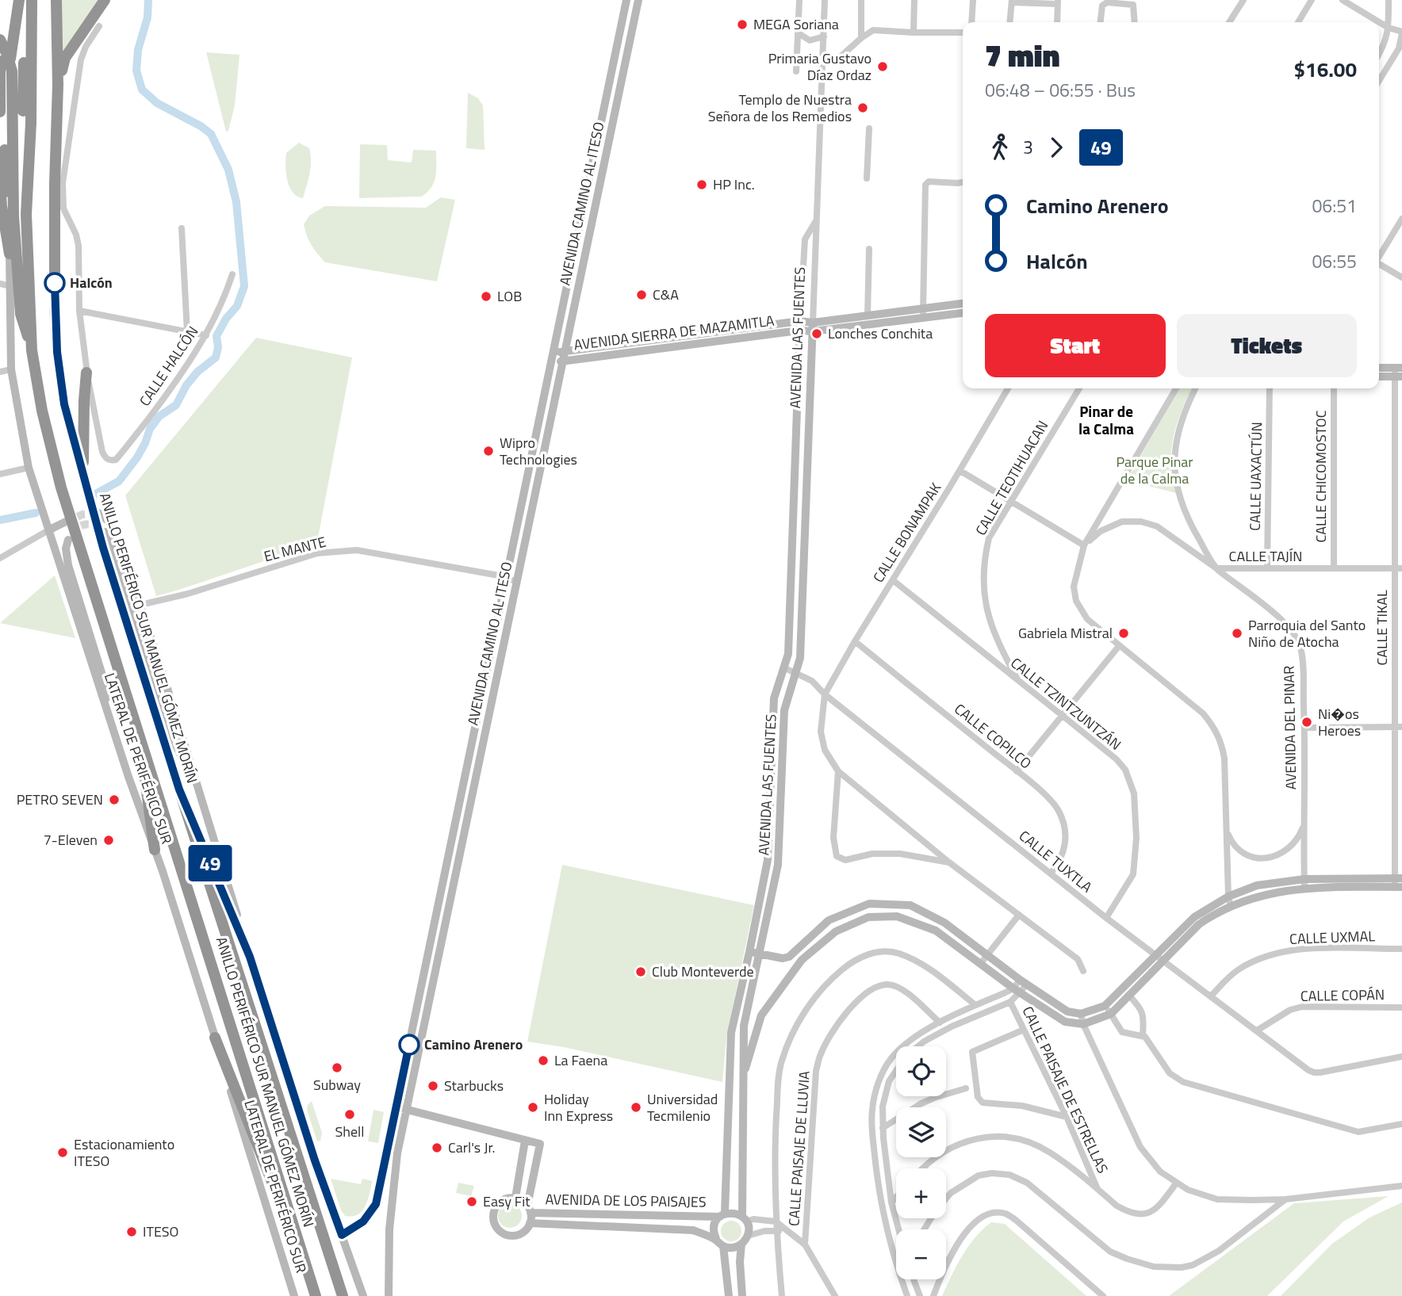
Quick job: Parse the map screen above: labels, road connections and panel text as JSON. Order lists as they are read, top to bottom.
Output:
{
  "streets": {
    "highway": ["ANILLO PERIFÉRICO SUR MANUEL GÓMEZ MORÍN"],
    "street": [
      "AVENIDA CAMINO AL ITESO",
      "AVENIDA SIERRA DE MAZAMITLA",
      "AVENIDA LAS FUENTES",
      "CALLE HALCÓN",
      "CALLE UAXACTÚN",
      "CALLE CHICOMOSTOC",
      "CALLE TEOTIHUACAN",
      "CALLE BONAMPAK",
      "EL MANTE",
      "CALLE TAJÍN",
      "CALLE TIKAL",
      "CALLE TZINTZUNTZÁN",
      "AVENIDA DEL PINAR",
      "CALLE COPILCO",
      "LATERAL DE PERIFÉRICO SUR",
      "CALLE TUXTLA",
      "CALLE UXMAL",
      "CALLE COPÁN",
      "CALLE PAISAJE DE ESTRELLAS",
      "CALLE PAISAJE DE LLUVIA",
      "AVENIDA DE LOS PAISAJES"
    ]
  },
  "crossings": [
    ["AVENIDA CAMINO AL ITESO", "AVENIDA SIERRA DE MAZAMITLA"],
    ["AVENIDA CAMINO AL ITESO", "EL MANTE"],
    ["AVENIDA SIERRA DE MAZAMITLA", "AVENIDA LAS FUENTES"],
    ["AVENIDA LAS FUENTES", "CALLE TUXTLA"],
    ["AVENIDA LAS FUENTES", "AVENIDA DE LOS PAISAJES"],
    ["CALLE UAXACTÚN", "CALLE TAJÍN"],
    ["CALLE CHICOMOSTOC", "CALLE TAJÍN"],
    ["CALLE TEOTIHUACAN", "CALLE TZINTZUNTZÁN"],
    ["CALLE BONAMPAK", "CALLE TZINTZUNTZÁN"],
    ["CALLE BONAMPAK", "CALLE COPILCO"],
    ["CALLE BONAMPAK", "CALLE TUXTLA"],
    ["CALLE TAJÍN", "CALLE TIKAL"],
    ["CALLE TAJÍN", "AVENIDA DEL PINAR"],
    ["CALLE TZINTZUNTZÁN", "CALLE TUXTLA"],
    ["CALLE COPILCO", "CALLE TUXTLA"],
    ["CALLE TUXTLA", "CALLE UXMAL"],
    ["CALLE TUXTLA", "CALLE COPÁN"]
  ],
  "districts": ["Pinar de la Calma"],
  "parks": ["Parque Pinar de la Calma"],
  "places": [
    "MEGA Soriana",
    "Primaria Gustavo Díaz Ordaz",
    "Templo de Nuestra Señora de los Remedios",
    "HP Inc.",
    "Halcón",
    "C&A",
    "LOB",
    "Lonches Conchita",
    "Wipro Technologies",
    "Gabriela Mistral",
    "Parroquia del Santo Niño de Atocha",
    "Ni�os Heroes",
    "PETRO SEVEN",
    "7-Eleven",
    "Club Monteverde",
    "Camino Arenero",
    "La Faena",
    "Subway",
    "Starbucks",
    "Holiday Inn Express",
    "Universidad Tecmilenio",
    "Shell",
    "Carl's Jr.",
    "Estacionamiento ITESO",
    "Easy Fit",
    "ITESO"
  ],
  "lines": ["bus line 49"],
  "page": {
    "on_map": "49",
    "heading": ["7 min", "06:48 – 06:55 · Bus", "$16.00"],
    "legs": ["3", "49"],
    "list": [
      {
        "name": "Camino Arenero",
        "value": "06:51"
      },
      {
        "name": "Halcón",
        "value": "06:55"
      }
    ],
    "buttons": ["Start", "Tickets"],
    "map_buttons": ["+", "−"]
  }
}
